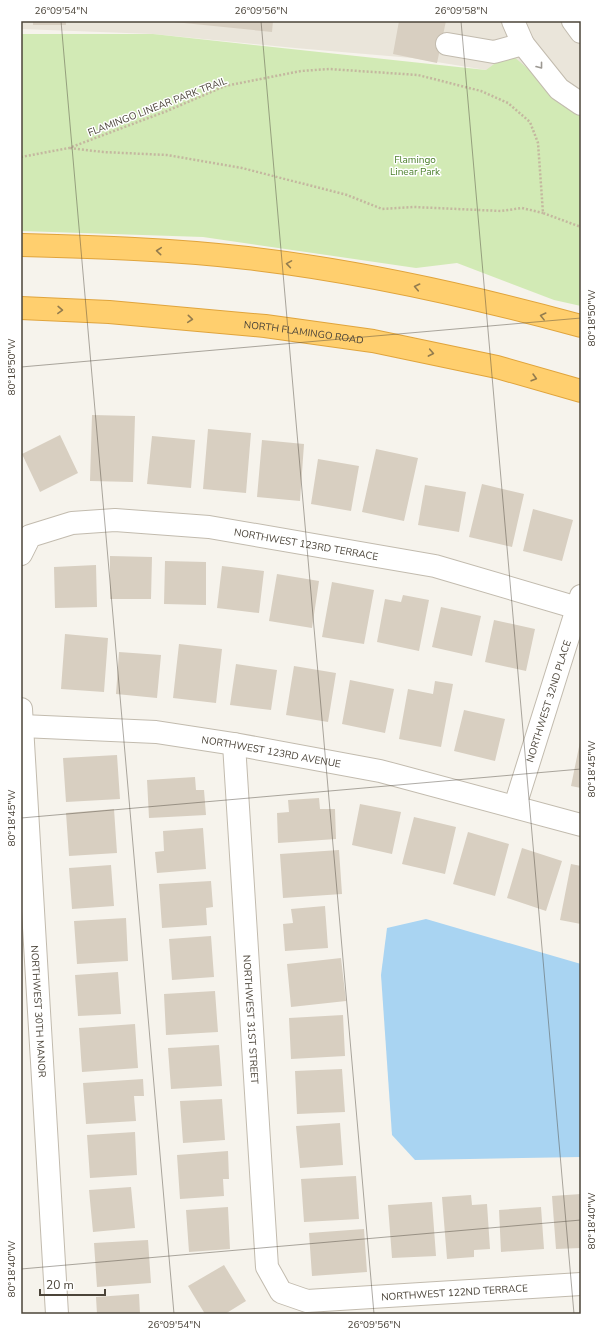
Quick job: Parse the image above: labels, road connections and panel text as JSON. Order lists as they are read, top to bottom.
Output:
{
  "streets": {
    "highway": ["NORTH FLAMINGO ROAD"],
    "street": [
      "NORTHWEST 123RD TERRACE",
      "NORTHWEST 32ND PLACE",
      "NORTHWEST 123RD AVENUE",
      "NORTHWEST 30TH MANOR",
      "NORTHWEST 31ST STREET",
      "NORTHWEST 122ND TERRACE"
    ],
    "path": ["FLAMINGO LINEAR PARK TRAIL"]
  },
  "crossings": [
    ["NORTHWEST 123RD TERRACE", "NORTHWEST 32ND PLACE"],
    ["NORTHWEST 32ND PLACE", "NORTHWEST 123RD AVENUE"],
    ["NORTHWEST 123RD AVENUE", "NORTHWEST 30TH MANOR"],
    ["NORTHWEST 123RD AVENUE", "NORTHWEST 31ST STREET"],
    ["NORTHWEST 31ST STREET", "NORTHWEST 122ND TERRACE"]
  ],
  "parks": ["Flamingo Linear Park"],
  "scale_bar": "20 m",
  "coordinates": [
    "26°09'54\"N",
    "26°09'56\"N",
    "26°09'58\"N",
    "80°18'50\"W",
    "80°18'45\"W",
    "80°18'40\"W"
  ]
}
